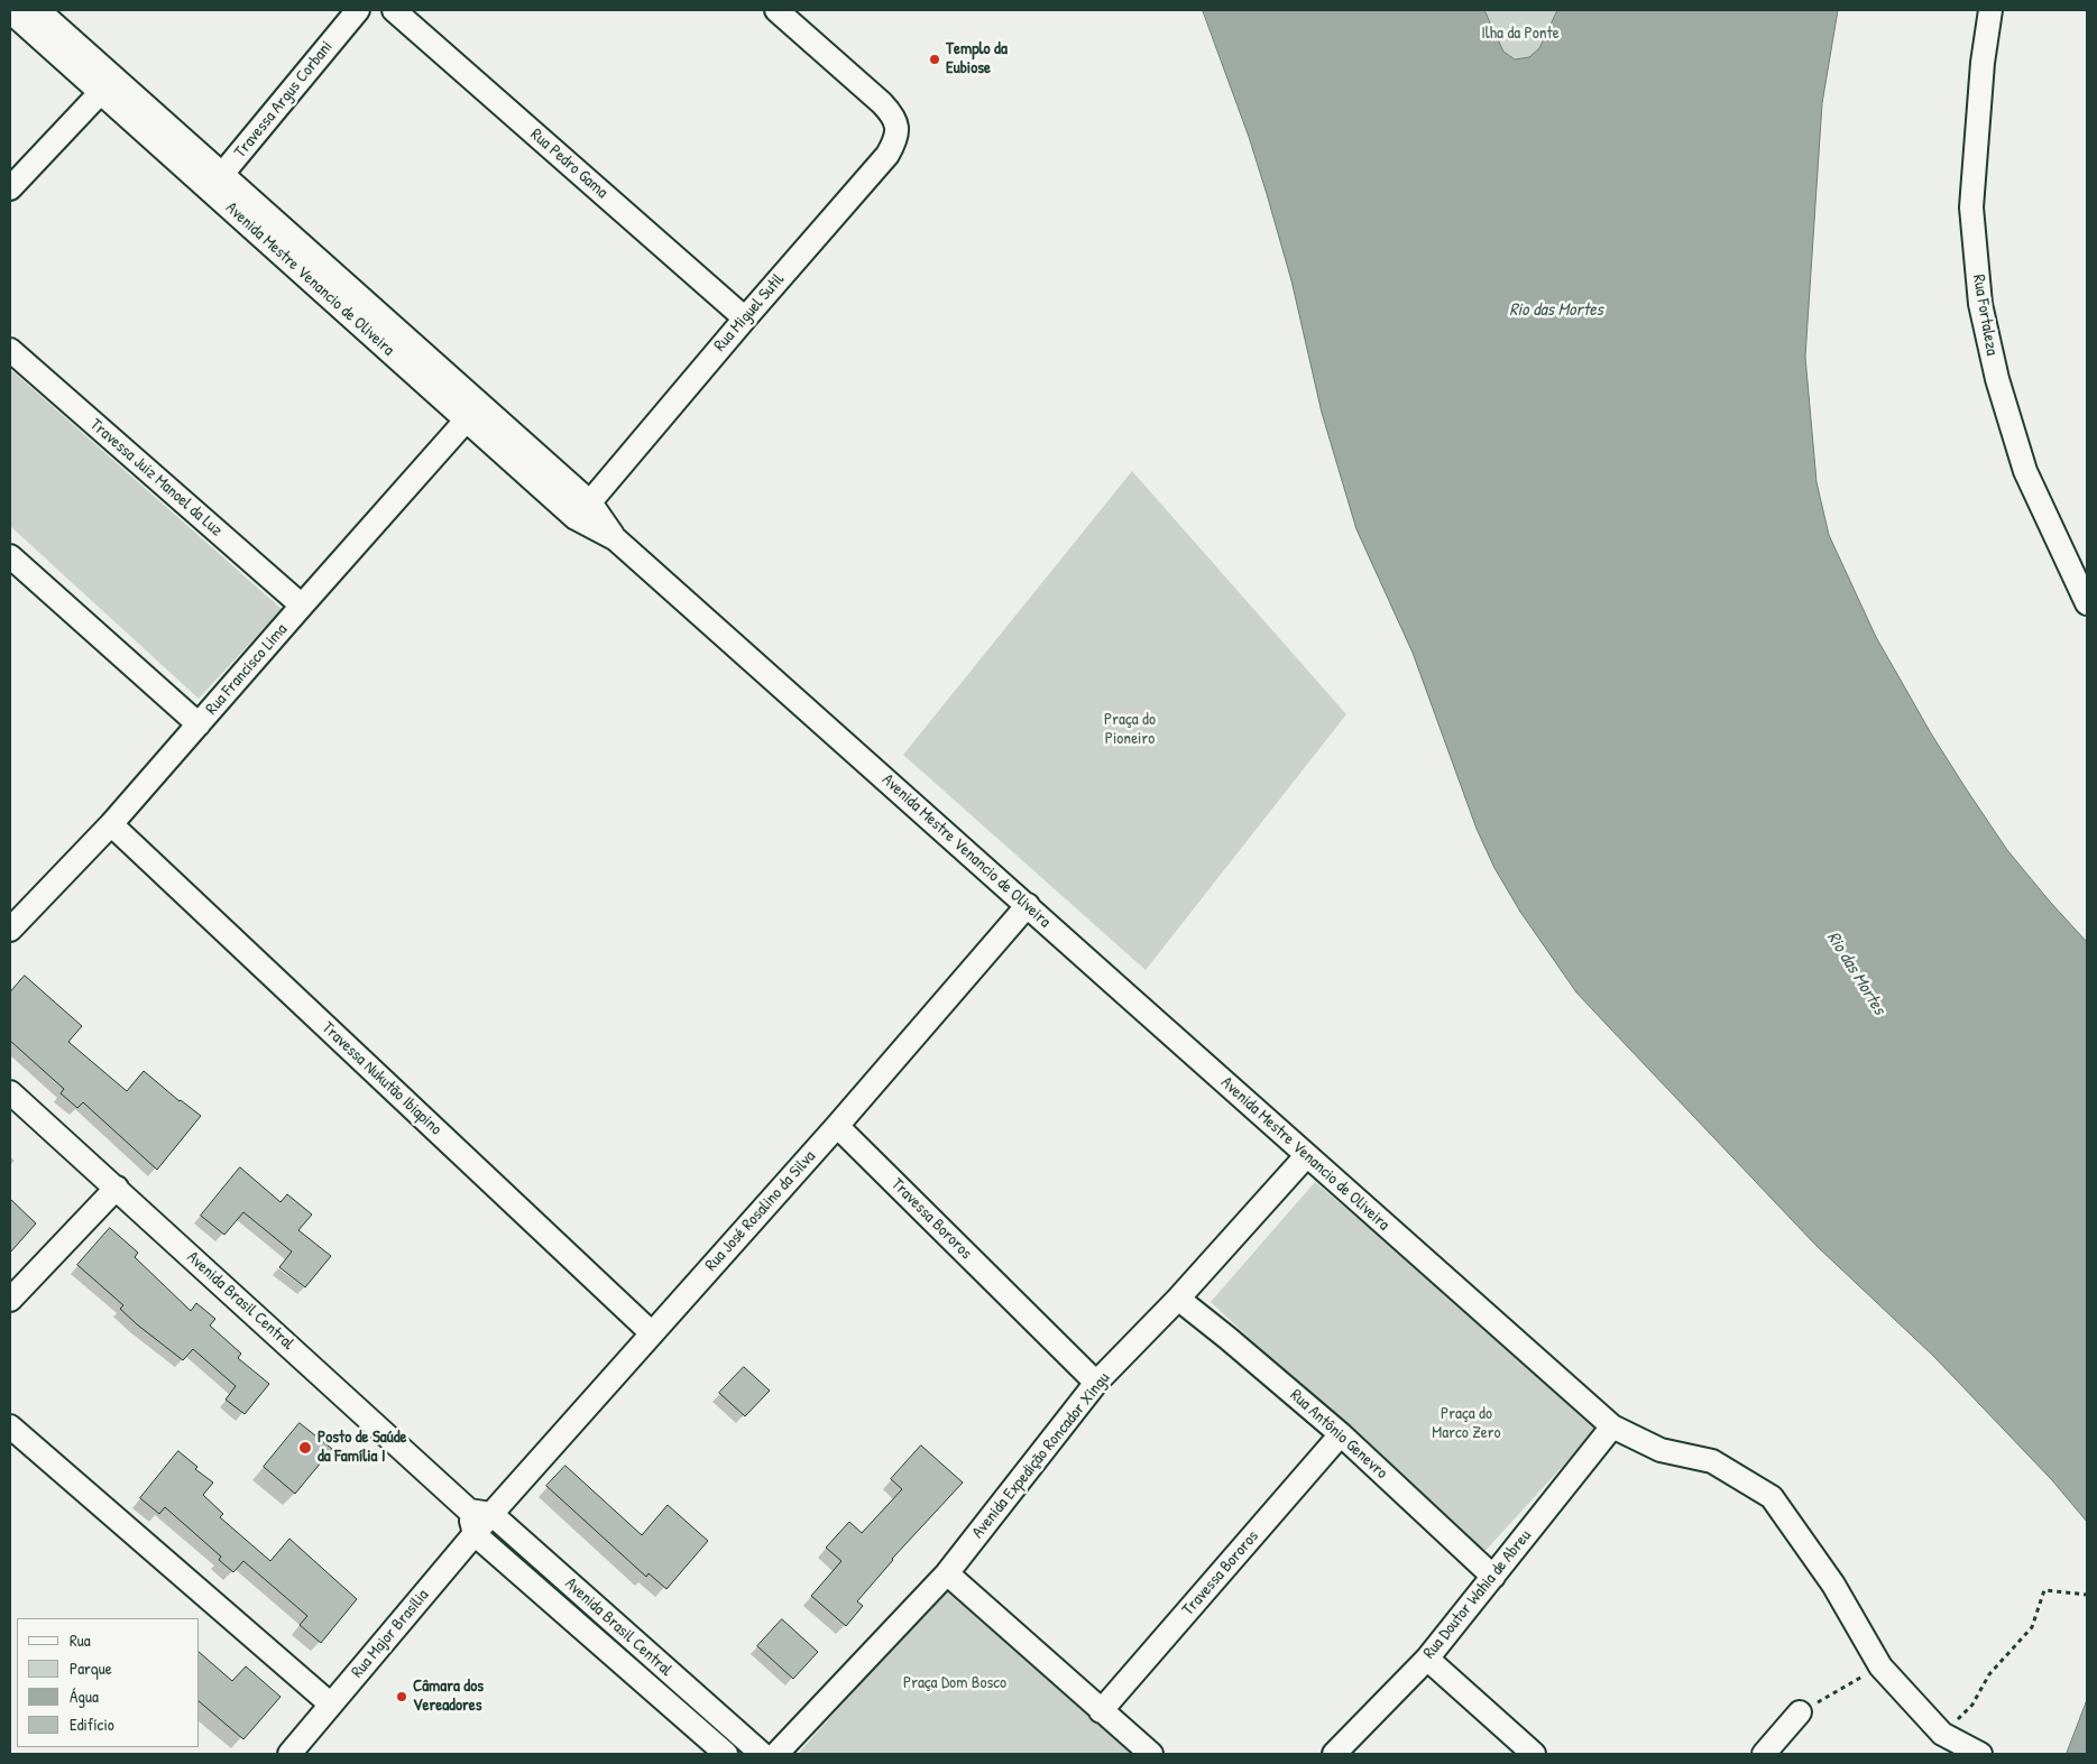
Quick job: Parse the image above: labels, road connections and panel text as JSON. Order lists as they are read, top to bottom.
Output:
{
  "streets": {
    "street": [
      "Travessa Argus Corbani",
      "Rua Pedro Gama",
      "Avenida Mestre Venancio de Oliveira",
      "Rua Miguel Sutil",
      "Rua Fortaleza",
      "Travessa Juiz Manoel da Luz",
      "Rua Francisco Lima",
      "Travessa Nukutão Ibiapino",
      "Rua José Rosalino da Silva",
      "Travessa Bororos",
      "Avenida Brasil Central",
      "Rua Antônio Genevro",
      "Avenida Expedição Roncador Xingu",
      "Rua Doutor Wahia de Abreu",
      "Rua Major Brasília"
    ]
  },
  "crossings": [
    ["Travessa Argus Corbani", "Avenida Mestre Venancio de Oliveira"],
    ["Rua Pedro Gama", "Rua Miguel Sutil"],
    ["Avenida Mestre Venancio de Oliveira", "Rua Miguel Sutil"],
    ["Avenida Mestre Venancio de Oliveira", "Rua Francisco Lima"],
    ["Avenida Mestre Venancio de Oliveira", "Rua José Rosalino da Silva"],
    ["Avenida Mestre Venancio de Oliveira", "Avenida Expedição Roncador Xingu"],
    ["Avenida Mestre Venancio de Oliveira", "Rua Doutor Wahia de Abreu"],
    ["Travessa Juiz Manoel da Luz", "Rua Francisco Lima"],
    ["Rua Francisco Lima", "Travessa Nukutão Ibiapino"],
    ["Travessa Nukutão Ibiapino", "Rua José Rosalino da Silva"],
    ["Rua José Rosalino da Silva", "Travessa Bororos"],
    ["Rua José Rosalino da Silva", "Avenida Brasil Central"],
    ["Rua José Rosalino da Silva", "Rua Major Brasília"],
    ["Travessa Bororos", "Rua Antônio Genevro"],
    ["Travessa Bororos", "Avenida Expedição Roncador Xingu"],
    ["Avenida Brasil Central", "Rua Major Brasília"],
    ["Rua Antônio Genevro", "Avenida Expedição Roncador Xingu"],
    ["Rua Antônio Genevro", "Rua Doutor Wahia de Abreu"]
  ],
  "water": ["Rio das Mortes"],
  "parks": [
    "Ilha da Ponte",
    "Praça do Pioneiro",
    "Praça do Marco Zero",
    "Praça Dom Bosco"
  ],
  "places": ["Templo da Eubiose", "Posto de Saúde da Família I", "Câmara dos Vereadores"],
  "legend": [
    "Rua",
    "Parque",
    "Água",
    "Edifício"
  ]
}
